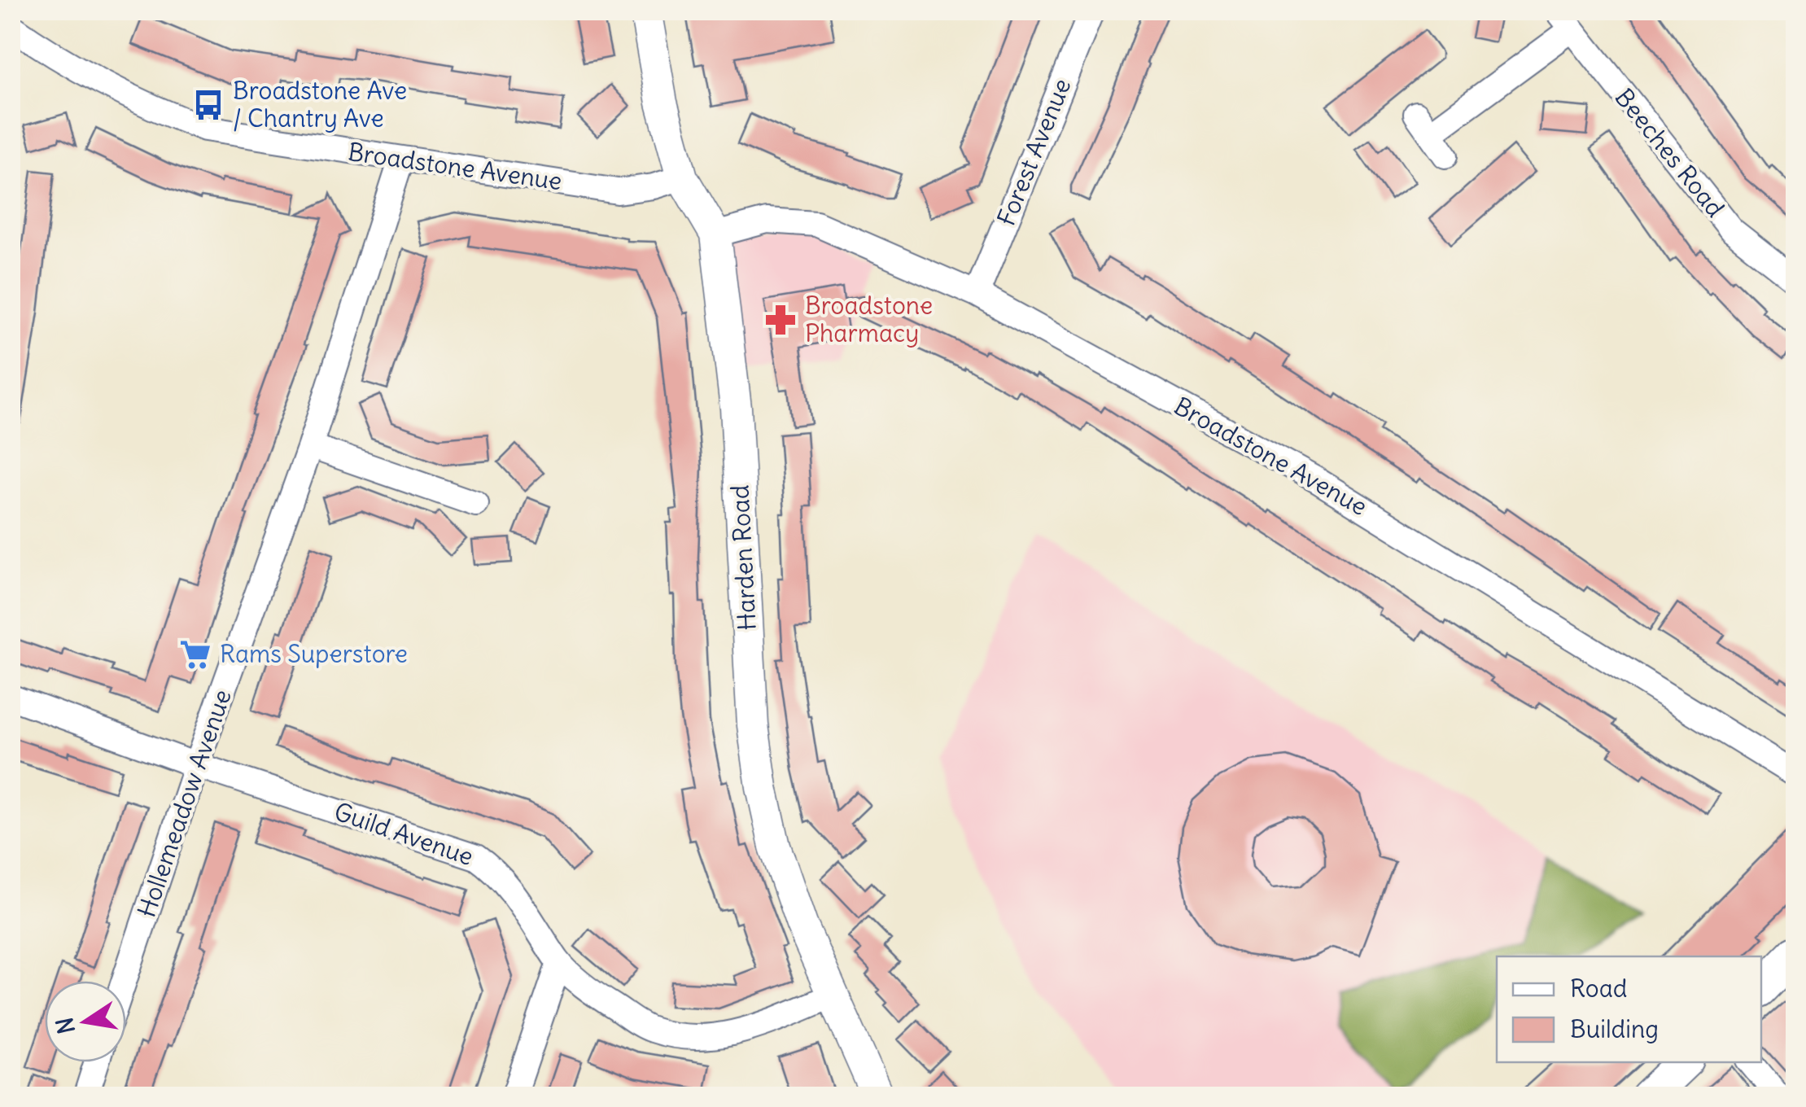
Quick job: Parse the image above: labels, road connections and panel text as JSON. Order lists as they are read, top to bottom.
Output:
{
  "streets": {
    "street": [
      "Forest Avenue",
      "Beeches Road",
      "Broadstone Avenue",
      "Harden Road",
      "Hollemeadow Avenue",
      "Guild Avenue"
    ]
  },
  "crossings": [
    ["Forest Avenue", "Broadstone Avenue"],
    ["Broadstone Avenue", "Harden Road"],
    ["Broadstone Avenue", "Hollemeadow Avenue"],
    ["Harden Road", "Guild Avenue"],
    ["Hollemeadow Avenue", "Guild Avenue"]
  ],
  "places": {
    "bus stop": ["Broadstone Ave / Chantry Ave"],
    "pharmacy": ["Broadstone Pharmacy"],
    "supermarket": ["Rams Superstore"]
  },
  "legend": ["Road", "Building"],
  "north": "left"
}
